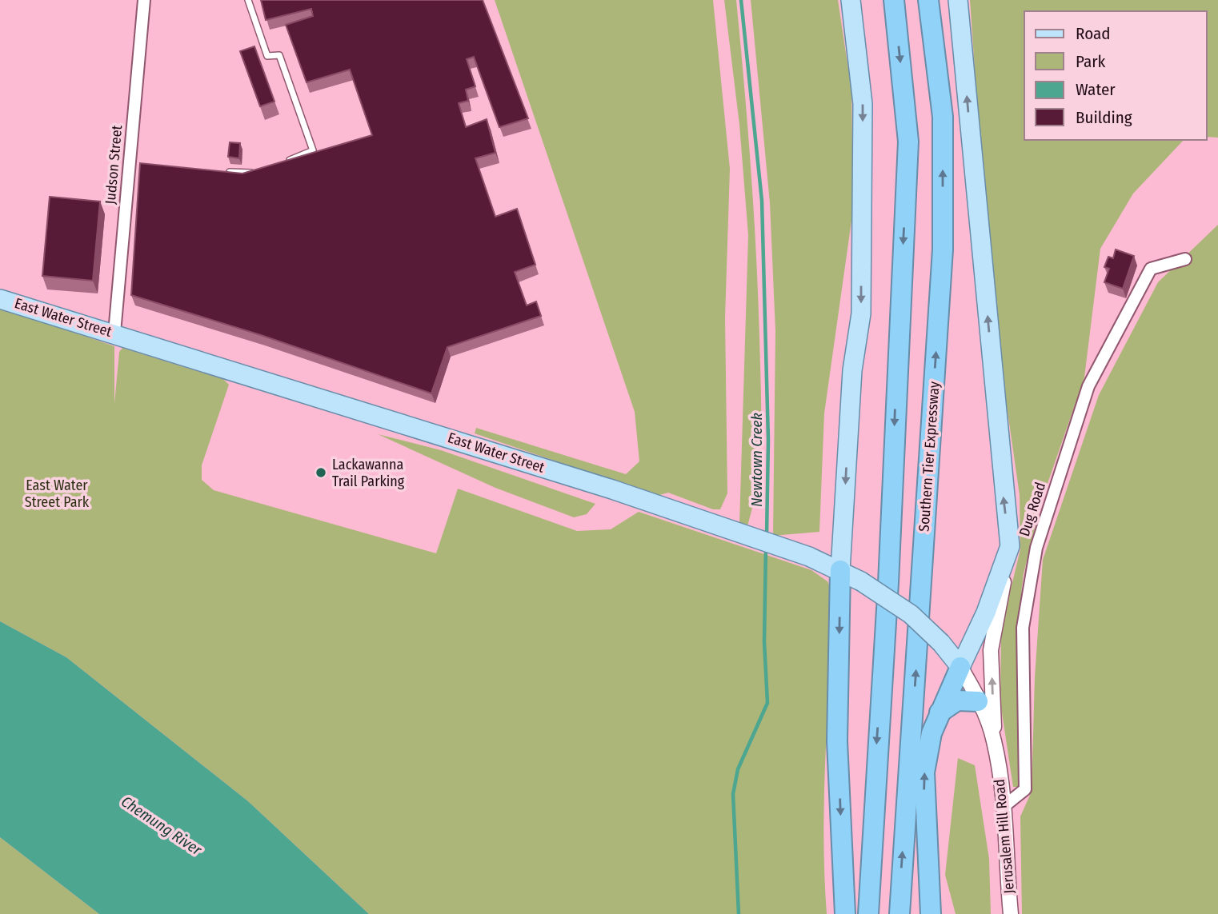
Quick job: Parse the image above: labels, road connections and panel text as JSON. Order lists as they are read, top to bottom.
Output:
{
  "streets": {
    "highway": ["Southern Tier Expressway"],
    "main road": ["East Water Street"],
    "street": ["Judson Street", "Dug Road", "Jerusalem Hill Road"]
  },
  "crossings": [
    ["Judson Street", "East Water Street"],
    ["East Water Street", "Jerusalem Hill Road"],
    ["Dug Road", "Jerusalem Hill Road"]
  ],
  "water": ["Newtown Creek", "Chemung River"],
  "parks": ["East Water Street Park"],
  "places": ["Lackawanna Trail Parking"],
  "legend": [
    "Road",
    "Park",
    "Water",
    "Building"
  ]
}
